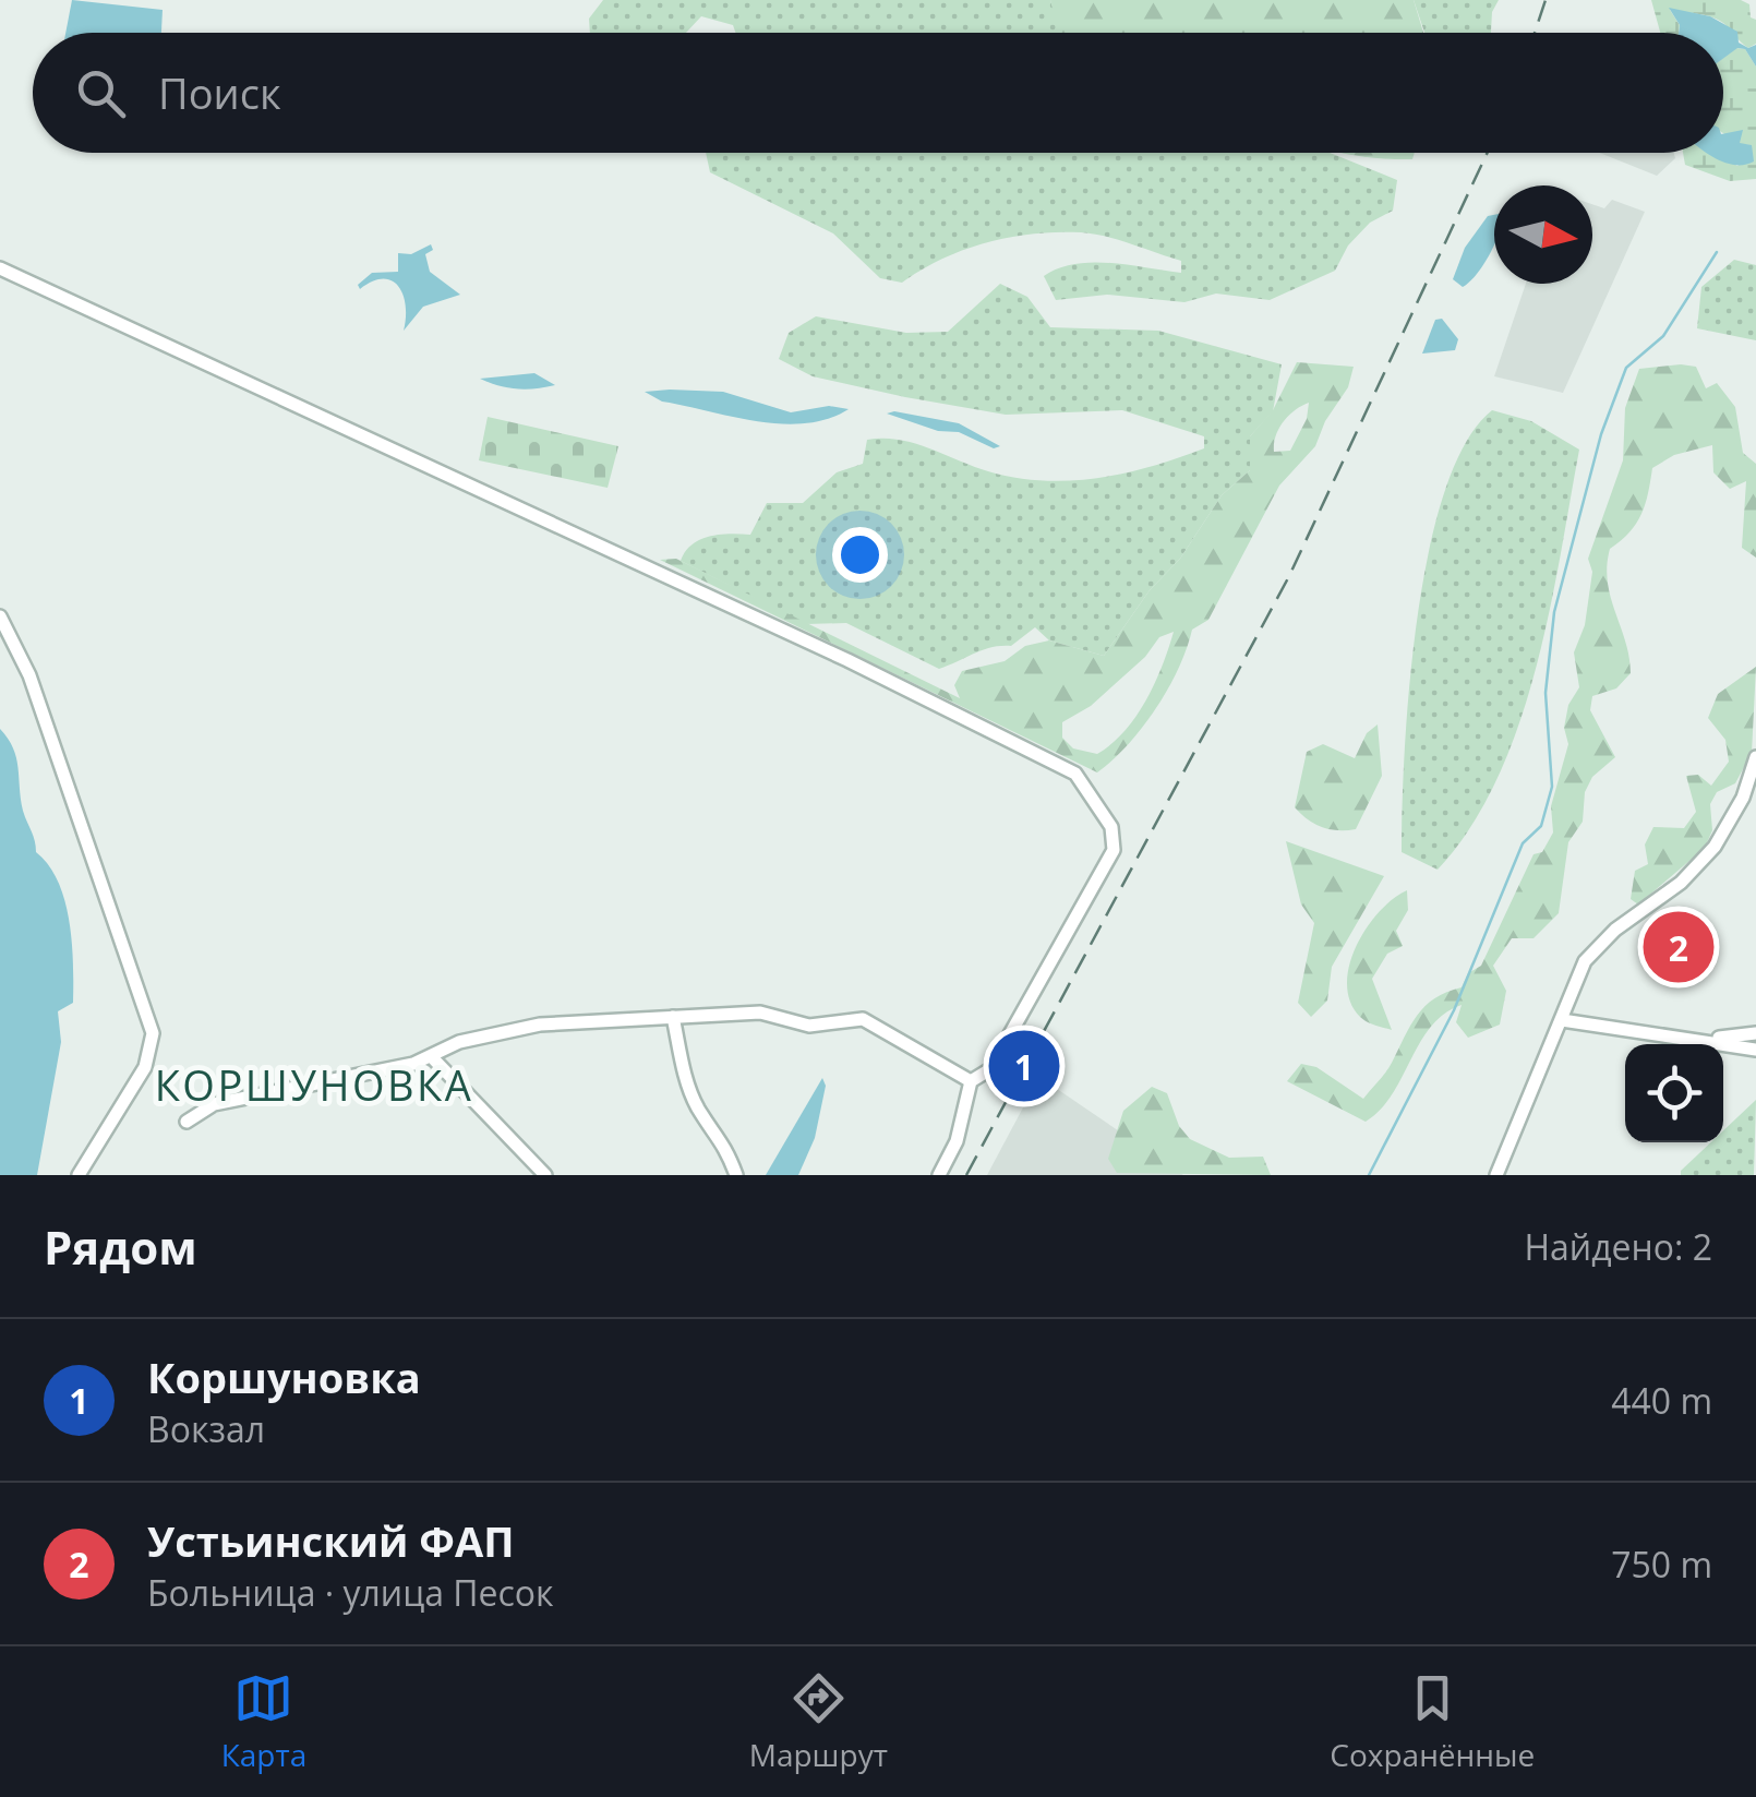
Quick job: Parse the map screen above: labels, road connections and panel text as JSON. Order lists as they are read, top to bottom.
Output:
{
  "districts": ["КОРШУНОВКА"],
  "north": "right",
  "page": {
    "search": "Поиск",
    "pins": ["2", "1"],
    "heading": ["Рядом", "Найдено: 2"],
    "list": [
      {
        "mark": "1",
        "name": "Коршуновка",
        "note": "Вокзал",
        "value": "440 m"
      },
      {
        "mark": "2",
        "name": "Устьинский ФАП",
        "note": "Больница · улица Песок",
        "value": "750 m"
      }
    ],
    "nav": ["Карта", "Маршрут", "Сохранённые"]
  }
}
